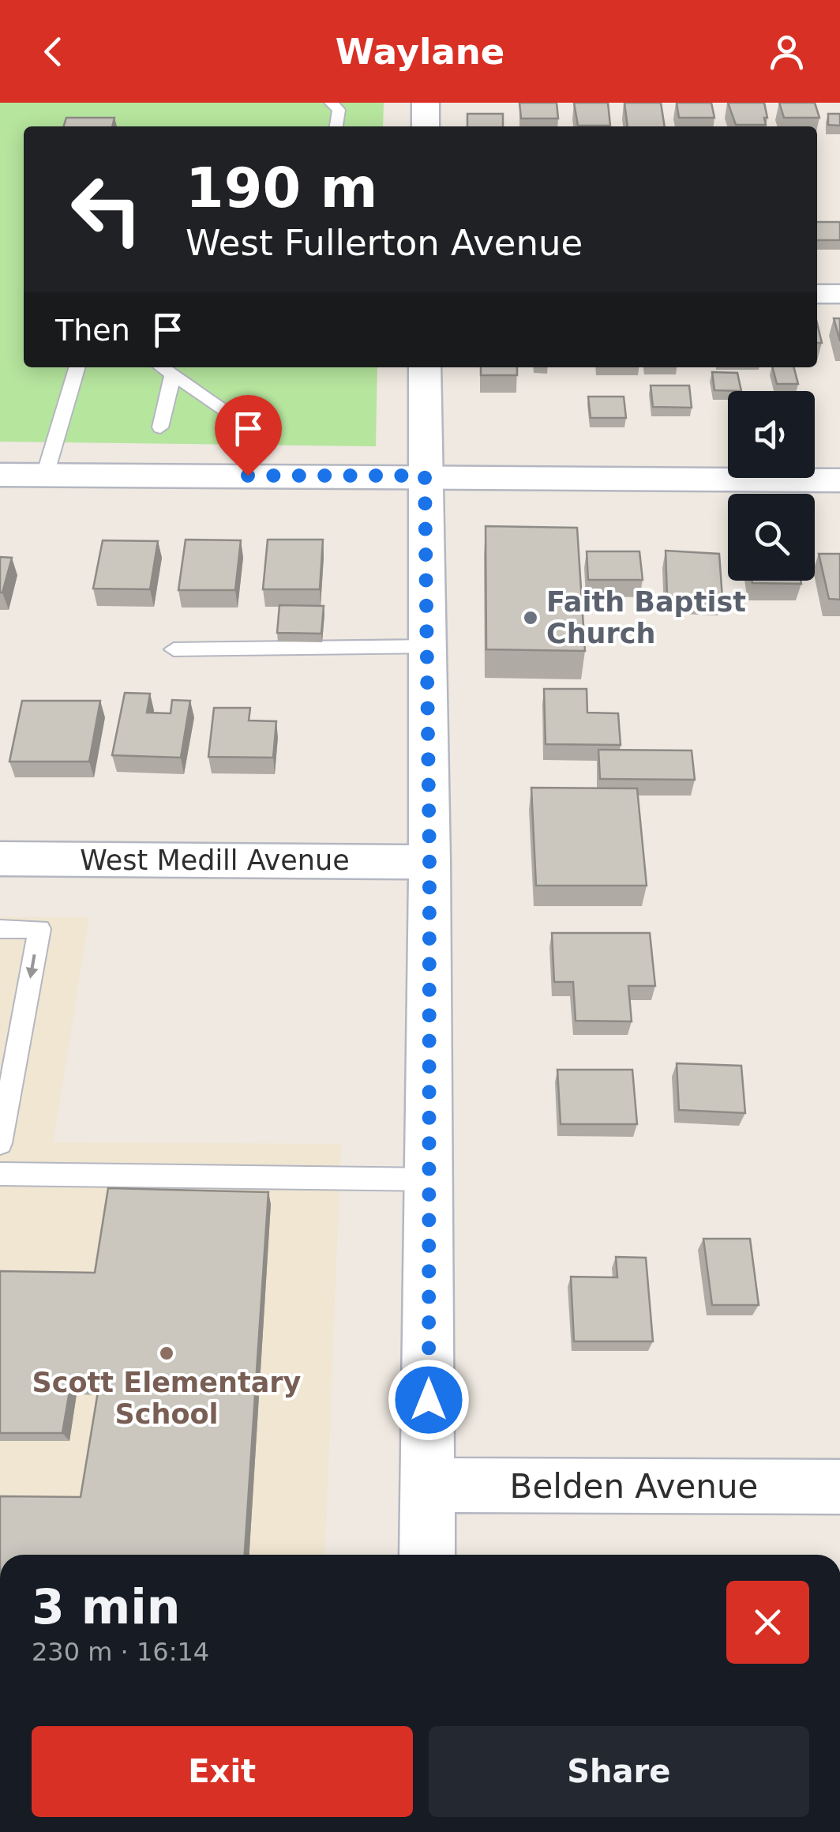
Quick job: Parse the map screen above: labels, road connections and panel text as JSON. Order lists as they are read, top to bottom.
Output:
{
  "streets": {
    "street": ["West Medill Avenue", "Belden Avenue"]
  },
  "places": ["Faith Baptist Church", "Scott Elementary School"],
  "page": {
    "header": "Waylane",
    "turn": ["190 m", "West Fullerton Avenue"],
    "then": "Then",
    "heading": ["3 min", "230 m · 16:14"],
    "buttons": ["Exit", "Share"]
  }
}
